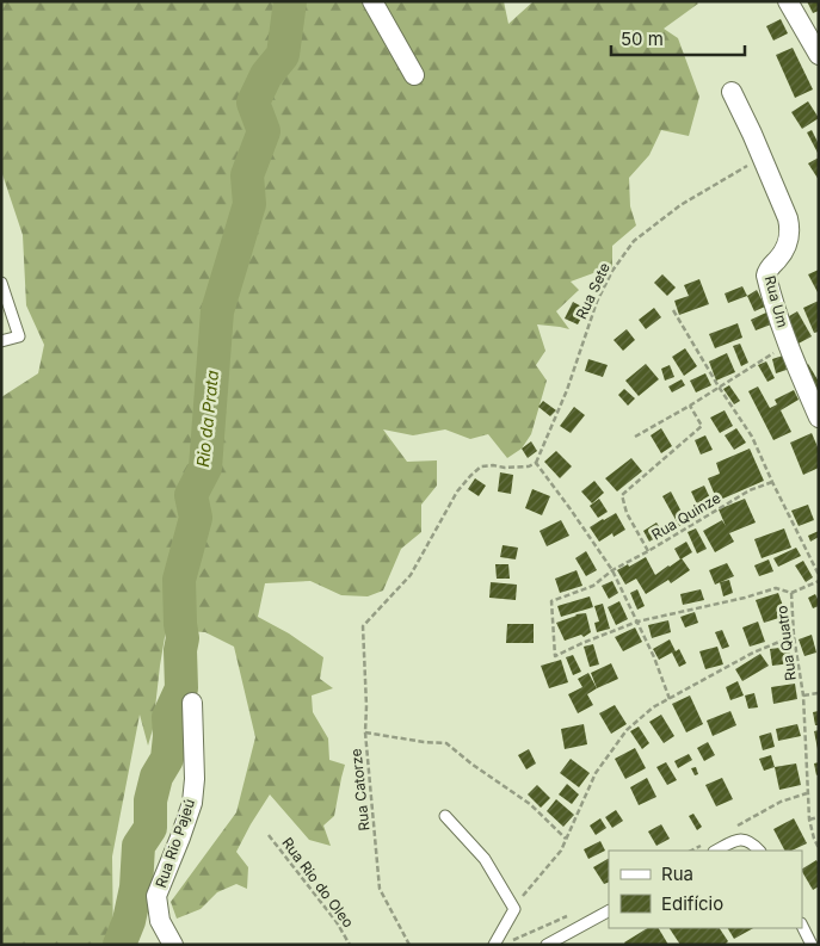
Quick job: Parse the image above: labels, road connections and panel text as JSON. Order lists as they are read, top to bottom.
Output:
{
  "streets": {
    "street": ["Rua Um", "Rua Rio Pajeú"],
    "path": [
      "Rua Sete",
      "Rua Quinze",
      "Rua Quatro",
      "Rua Catorze",
      "Rua Rio do Oleo"
    ]
  },
  "crossings": [
    ["Rua Sete", "Rua Um"],
    ["Rua Sete", "Rua Catorze"],
    ["Rua Quinze", "Rua Quatro"]
  ],
  "water": ["Rio da Prata"],
  "legend": ["Rua", "Edifício"],
  "scale_bar": "50 m"
}
